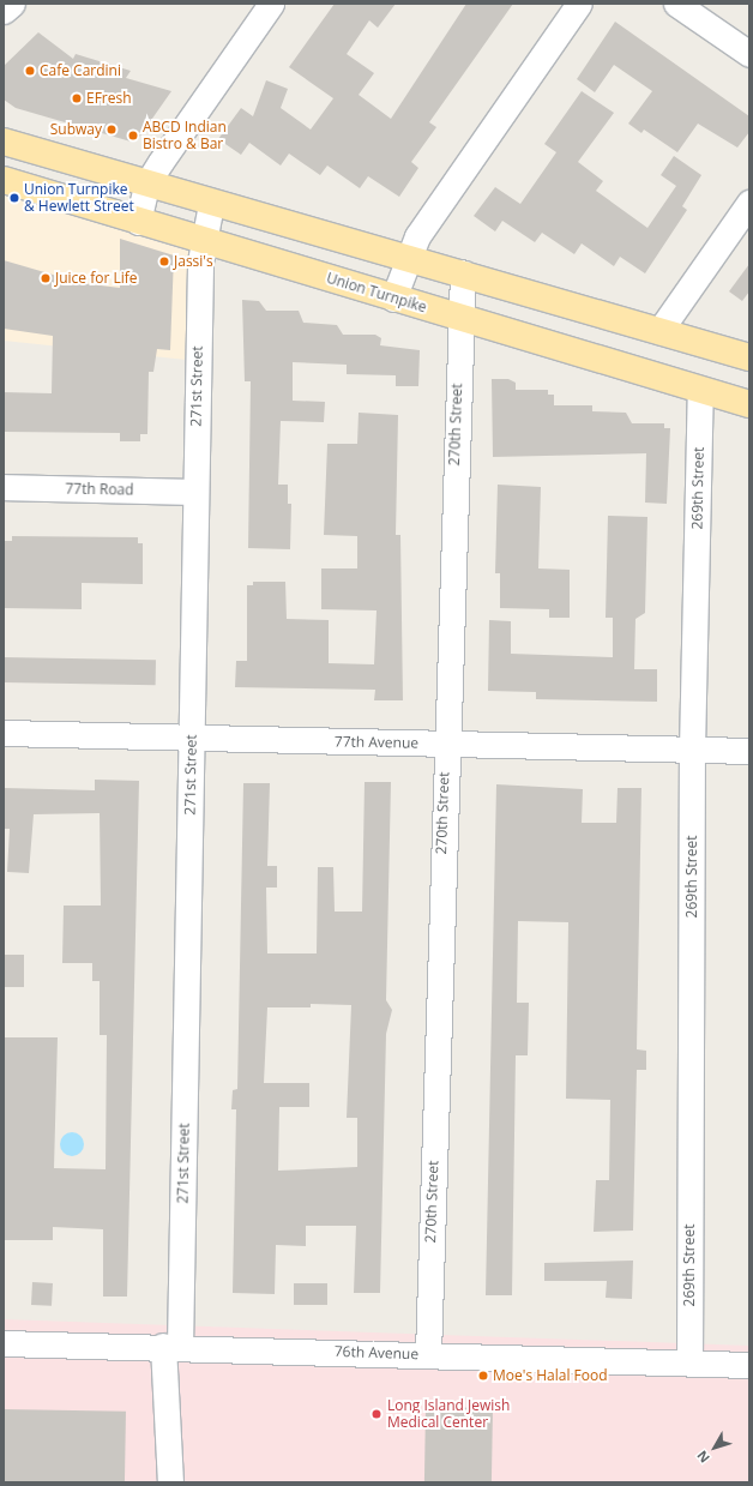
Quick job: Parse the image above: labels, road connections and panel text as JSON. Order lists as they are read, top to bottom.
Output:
{
  "streets": {
    "main road": ["Union Turnpike"],
    "street": [
      "271st Street",
      "270th Street",
      "269th Street",
      "77th Road",
      "77th Avenue",
      "76th Avenue"
    ]
  },
  "crossings": [
    ["Union Turnpike", "271st Street"],
    ["Union Turnpike", "270th Street"],
    ["Union Turnpike", "269th Street"],
    ["271st Street", "77th Road"],
    ["271st Street", "77th Avenue"],
    ["271st Street", "76th Avenue"],
    ["270th Street", "77th Avenue"],
    ["270th Street", "76th Avenue"],
    ["269th Street", "77th Avenue"],
    ["269th Street", "76th Avenue"]
  ],
  "places": [
    "Cafe Cardini",
    "EFresh",
    "Subway",
    "ABCD Indian Bistro & Bar",
    "Union Turnpike & Hewlett Street",
    "Jassi's",
    "Juice for Life",
    "Moe's Halal Food",
    "Long Island Jewish Medical Center"
  ],
  "north": "bottom left"
}
